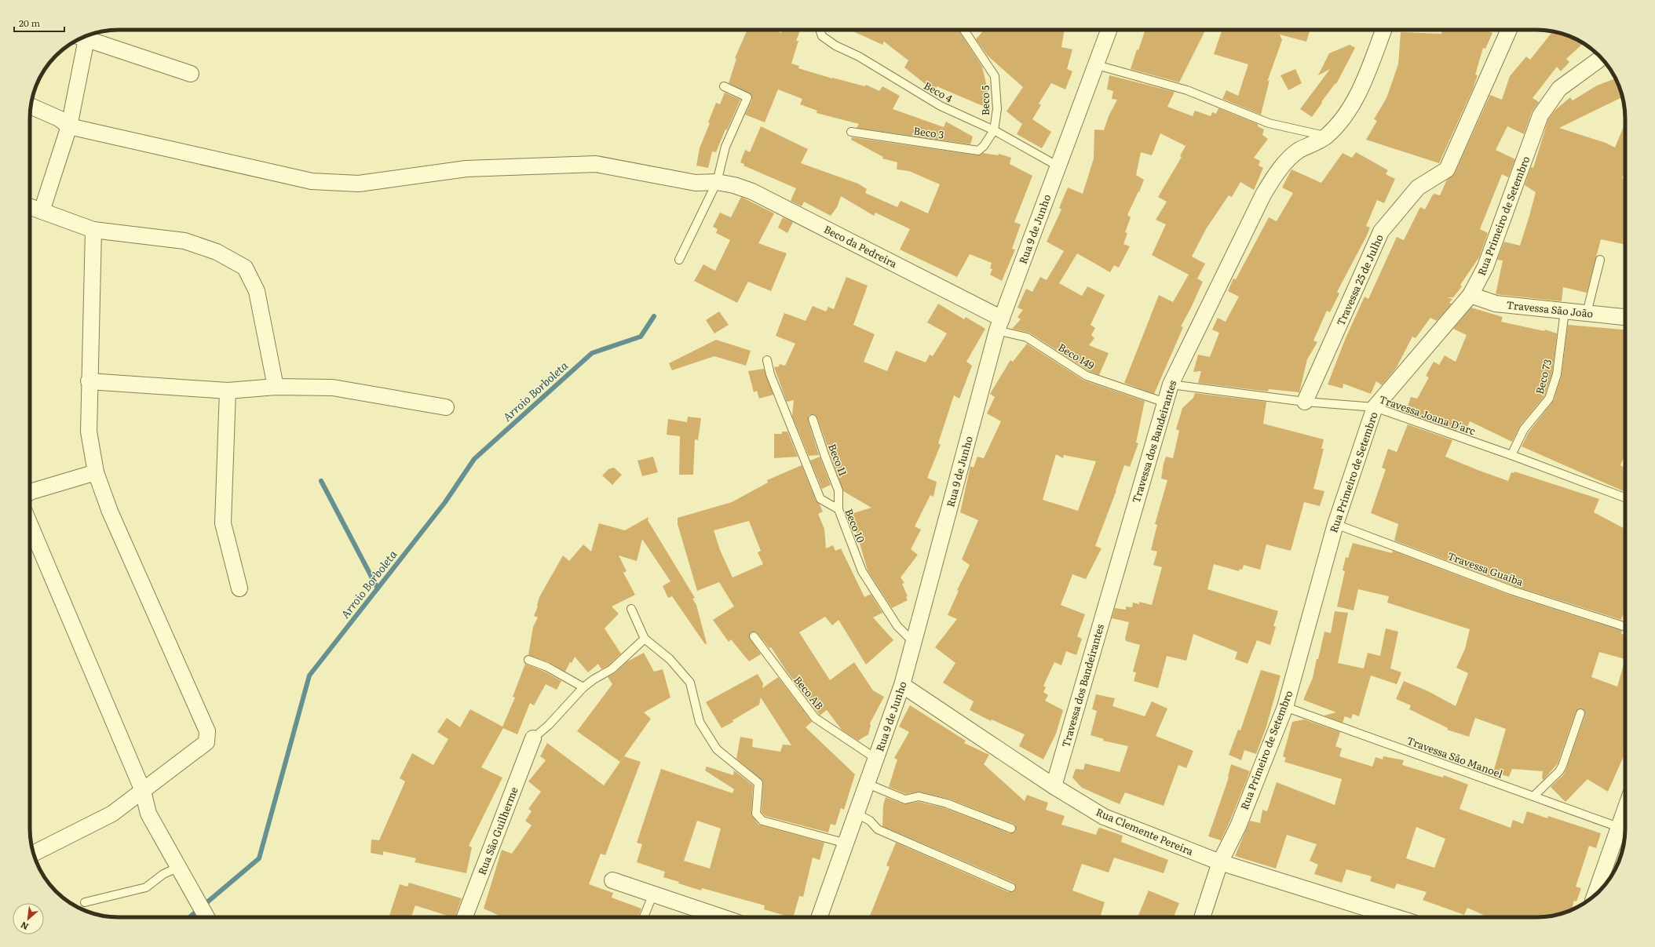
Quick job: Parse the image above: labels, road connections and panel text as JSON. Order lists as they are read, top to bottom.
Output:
{
  "streets": {
    "street": [
      "Rua Primeiro de Setembro",
      "Rua 9 de Junho",
      "Beco da Pedreira",
      "Travessa 25 de Julho",
      "Travessa São João",
      "Travessa dos Bandeirantes",
      "Rua São Guilherme",
      "Rua Clemente Pereira"
    ],
    "lane": [
      "Beco 4",
      "Beco 5",
      "Beco 3",
      "Beco 149",
      "Beco 73",
      "Travessa Joana D'arc",
      "Beco 11",
      "Beco 10",
      "Travessa Guaíba",
      "Beco AB",
      "Travessa São Manoel"
    ]
  },
  "crossings": [
    ["Beco 4", "Beco 5"],
    ["Beco 4", "Beco 3"],
    ["Beco 4", "Rua 9 de Junho"],
    ["Beco 5", "Beco 3"],
    ["Rua Primeiro de Setembro", "Travessa São João"],
    ["Rua Primeiro de Setembro", "Travessa Joana D'arc"],
    ["Rua Primeiro de Setembro", "Travessa Guaíba"],
    ["Rua Primeiro de Setembro", "Travessa São Manoel"],
    ["Rua Primeiro de Setembro", "Rua Clemente Pereira"],
    ["Rua 9 de Junho", "Beco da Pedreira"],
    ["Rua 9 de Junho", "Beco 149"],
    ["Rua 9 de Junho", "Beco 10"],
    ["Rua 9 de Junho", "Beco AB"],
    ["Rua 9 de Junho", "Rua Clemente Pereira"],
    ["Beco da Pedreira", "Beco 149"],
    ["Travessa 25 de Julho", "Travessa Joana D'arc"],
    ["Travessa São João", "Beco 73"],
    ["Beco 149", "Travessa dos Bandeirantes"],
    ["Beco 73", "Travessa Joana D'arc"],
    ["Travessa Joana D'arc", "Travessa dos Bandeirantes"],
    ["Travessa dos Bandeirantes", "Rua Clemente Pereira"],
    ["Beco 11", "Beco 10"]
  ],
  "water": ["Arroio Borboleta"],
  "scale_bar": "20 m",
  "north": "bottom left"
}
